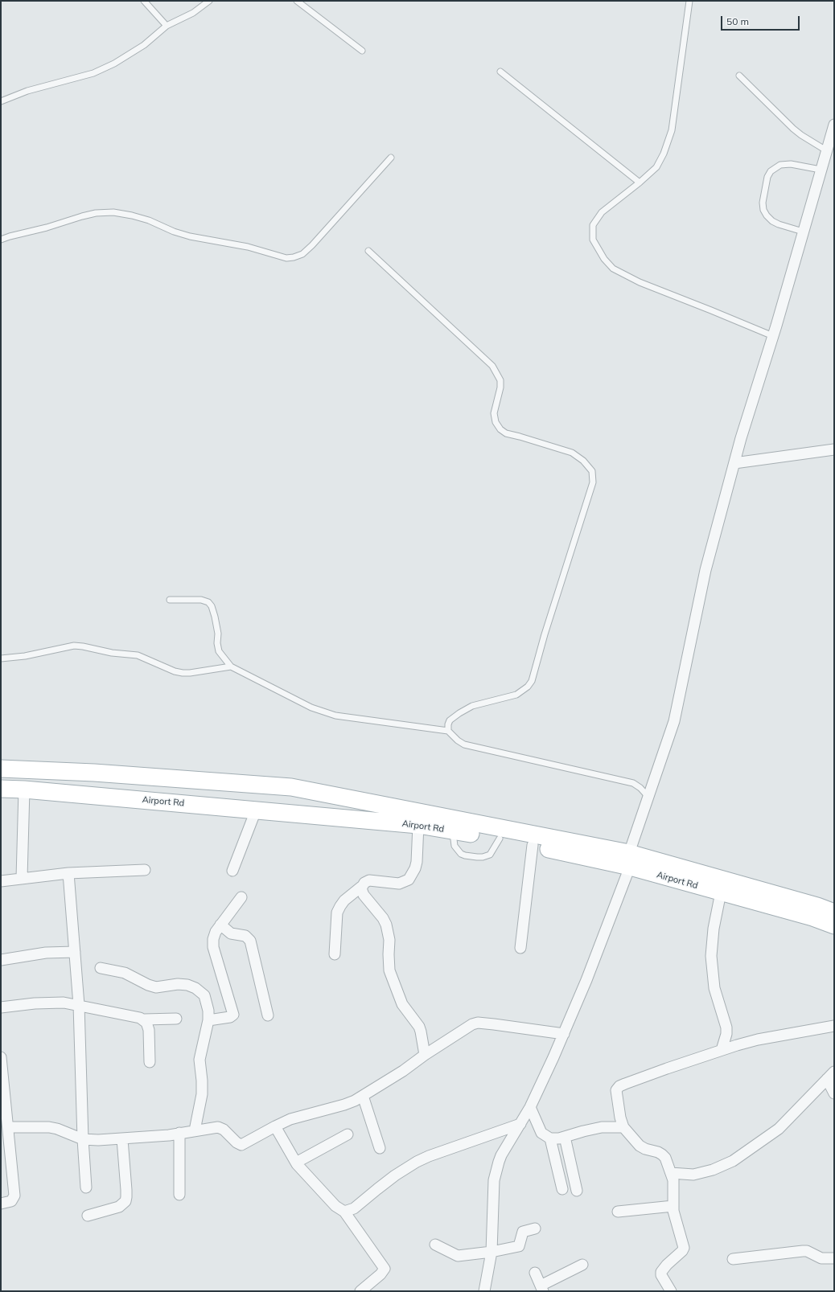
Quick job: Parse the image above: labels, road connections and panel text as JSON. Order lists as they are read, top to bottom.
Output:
{
  "streets": {
    "main road": ["Airport Rd"]
  },
  "scale_bar": "50 m"
}
